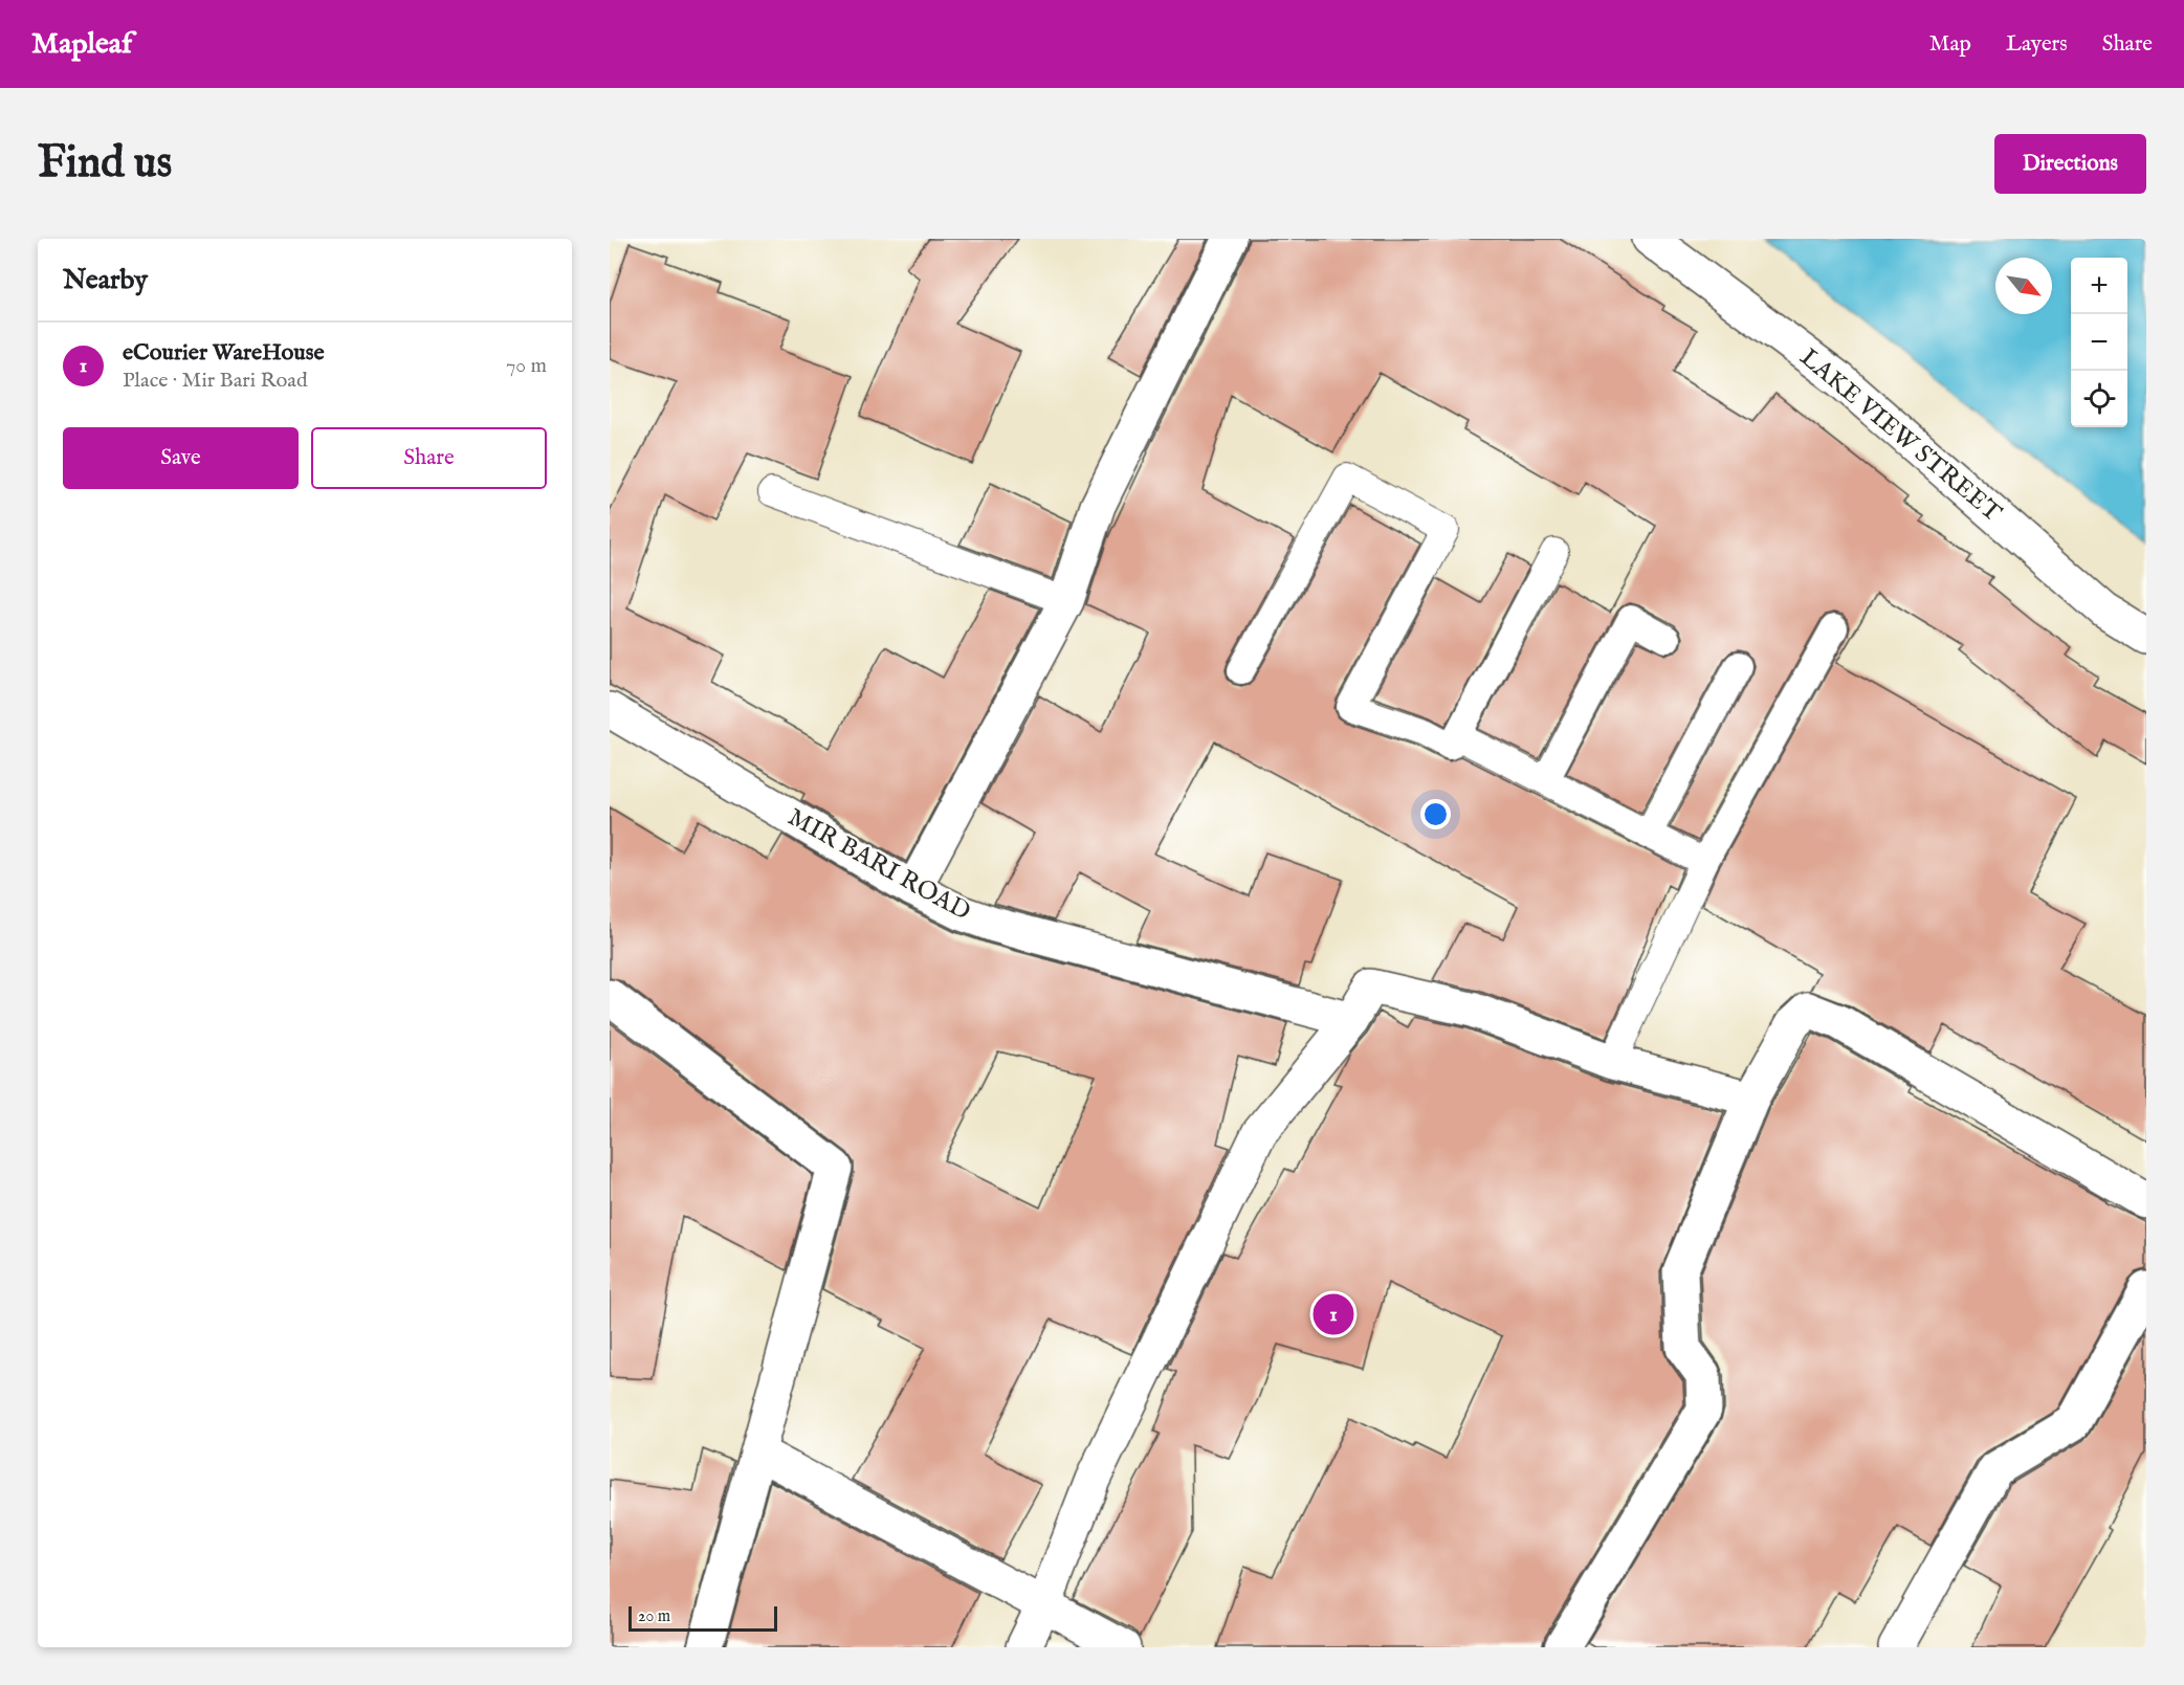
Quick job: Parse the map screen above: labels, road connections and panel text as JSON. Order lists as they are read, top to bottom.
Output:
{
  "streets": {
    "street": ["LAKE VIEW STREET", "MIR BARI ROAD"]
  },
  "scale_bar": "20 m",
  "north": "bottom right",
  "page": {
    "header": "Mapleaf",
    "nav": ["Map", "Layers", "Share"],
    "buttons": [
      "Directions",
      ["Save", "Share"]
    ],
    "title": "Find us",
    "heading": "Nearby",
    "map_buttons": ["+", "−"],
    "list": [
      {
        "mark": "1",
        "name": "eCourier WareHouse",
        "note": "Place · Mir Bari Road",
        "value": "70 m"
      }
    ],
    "pins": "1",
    "scale": "20 m"
  }
}
